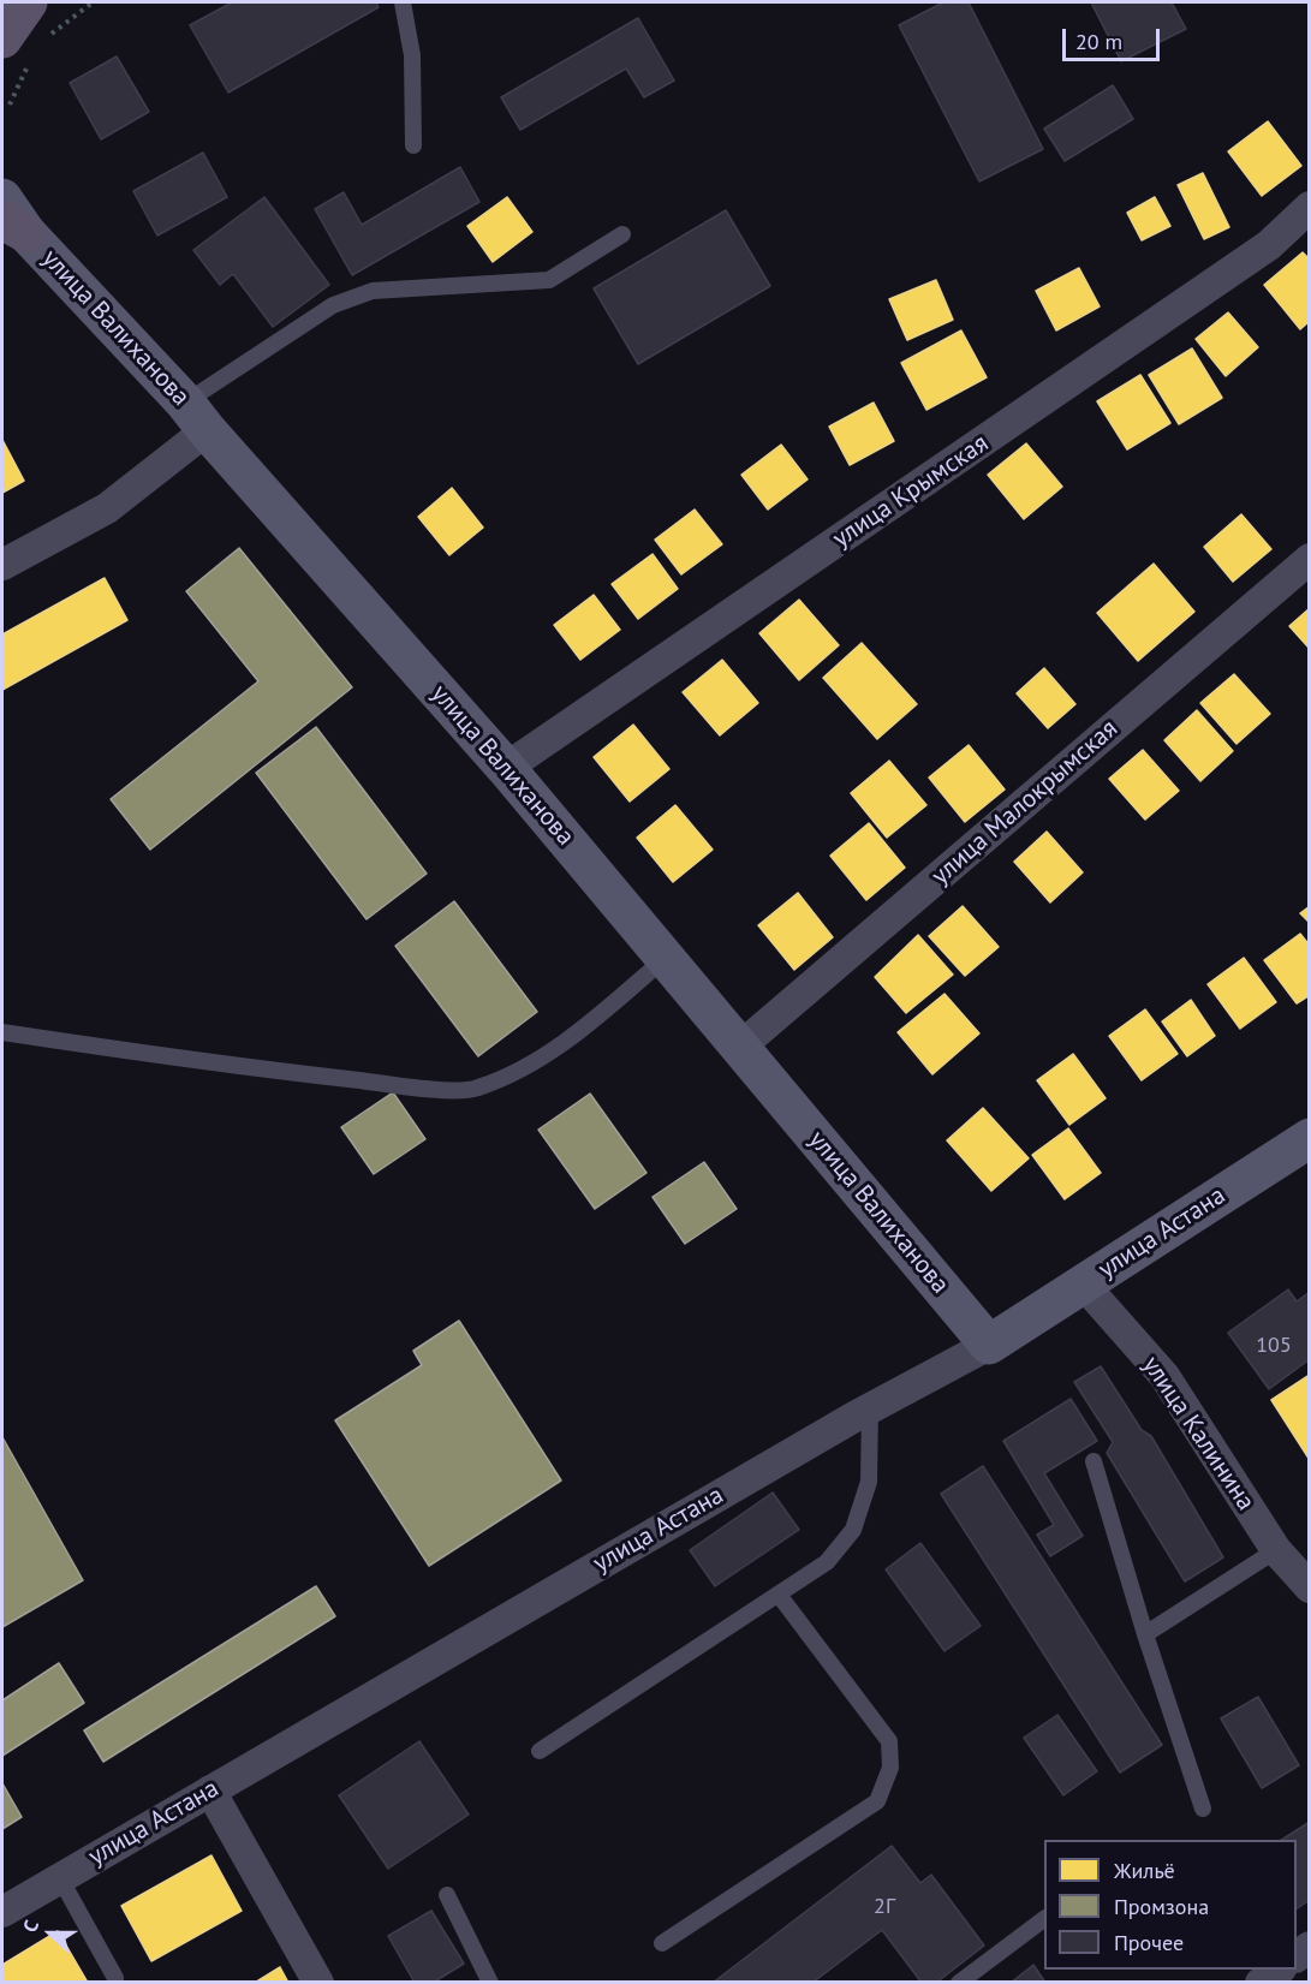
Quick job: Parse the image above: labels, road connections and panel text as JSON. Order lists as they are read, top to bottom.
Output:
{
  "streets": {
    "main road": ["улица Валиханова", "улица Астана"],
    "street": ["улица Крымская", "улица Малокрымская", "улица Калинина"]
  },
  "crossings": [
    ["улица Валиханова", "улица Крымская"],
    ["улица Валиханова", "улица Малокрымская"],
    ["улица Валиханова", "улица Астана"],
    ["улица Астана", "улица Калинина"]
  ],
  "house_numbers": ["105", "2Г"],
  "legend": ["Жильё", "Промзона", "Прочее"],
  "scale_bar": "20 m",
  "north": "left"
}
